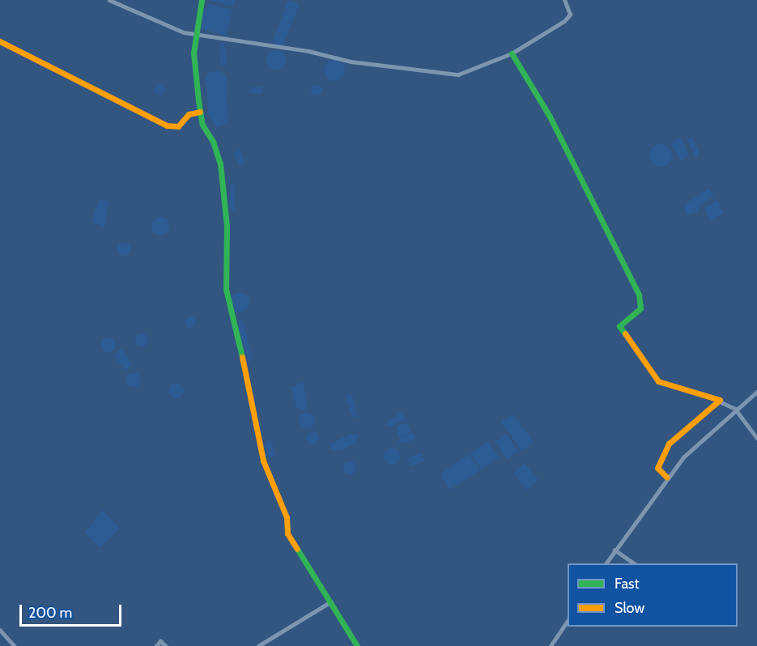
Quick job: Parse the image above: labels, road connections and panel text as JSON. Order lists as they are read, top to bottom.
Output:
{
  "legend": ["Fast", "Slow"],
  "scale_bar": "200 m"
}
